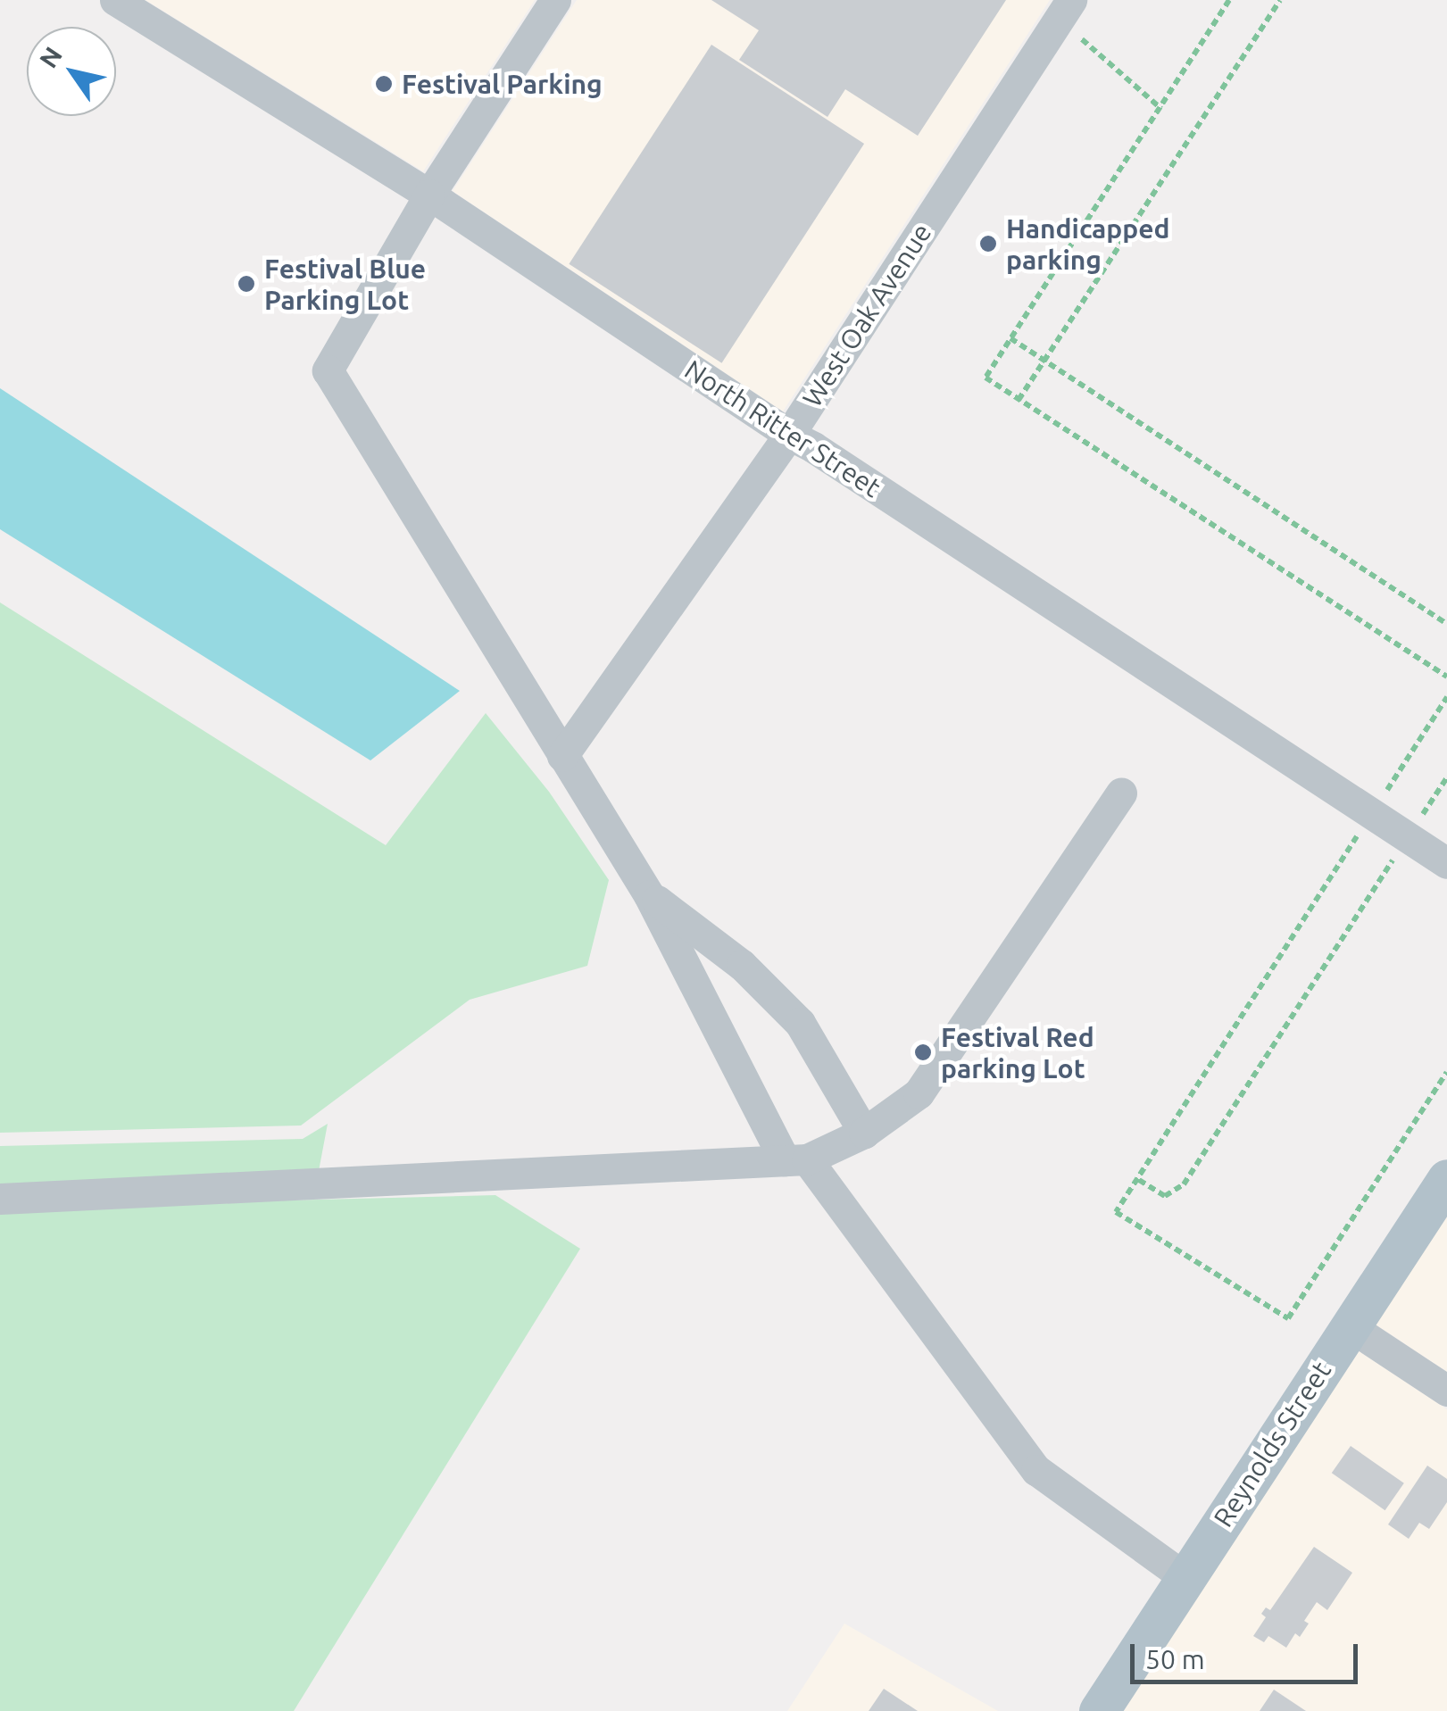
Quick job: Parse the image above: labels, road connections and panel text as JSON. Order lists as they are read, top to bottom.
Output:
{
  "streets": {
    "main road": ["Reynolds Street"],
    "street": ["West Oak Avenue", "North Ritter Street"]
  },
  "crossings": [
    ["West Oak Avenue", "North Ritter Street"]
  ],
  "places": [
    "Festival Parking",
    "Handicapped parking",
    "Festival Blue Parking Lot",
    "Festival Red parking Lot"
  ],
  "scale_bar": "50 m",
  "north": "top left"
}
